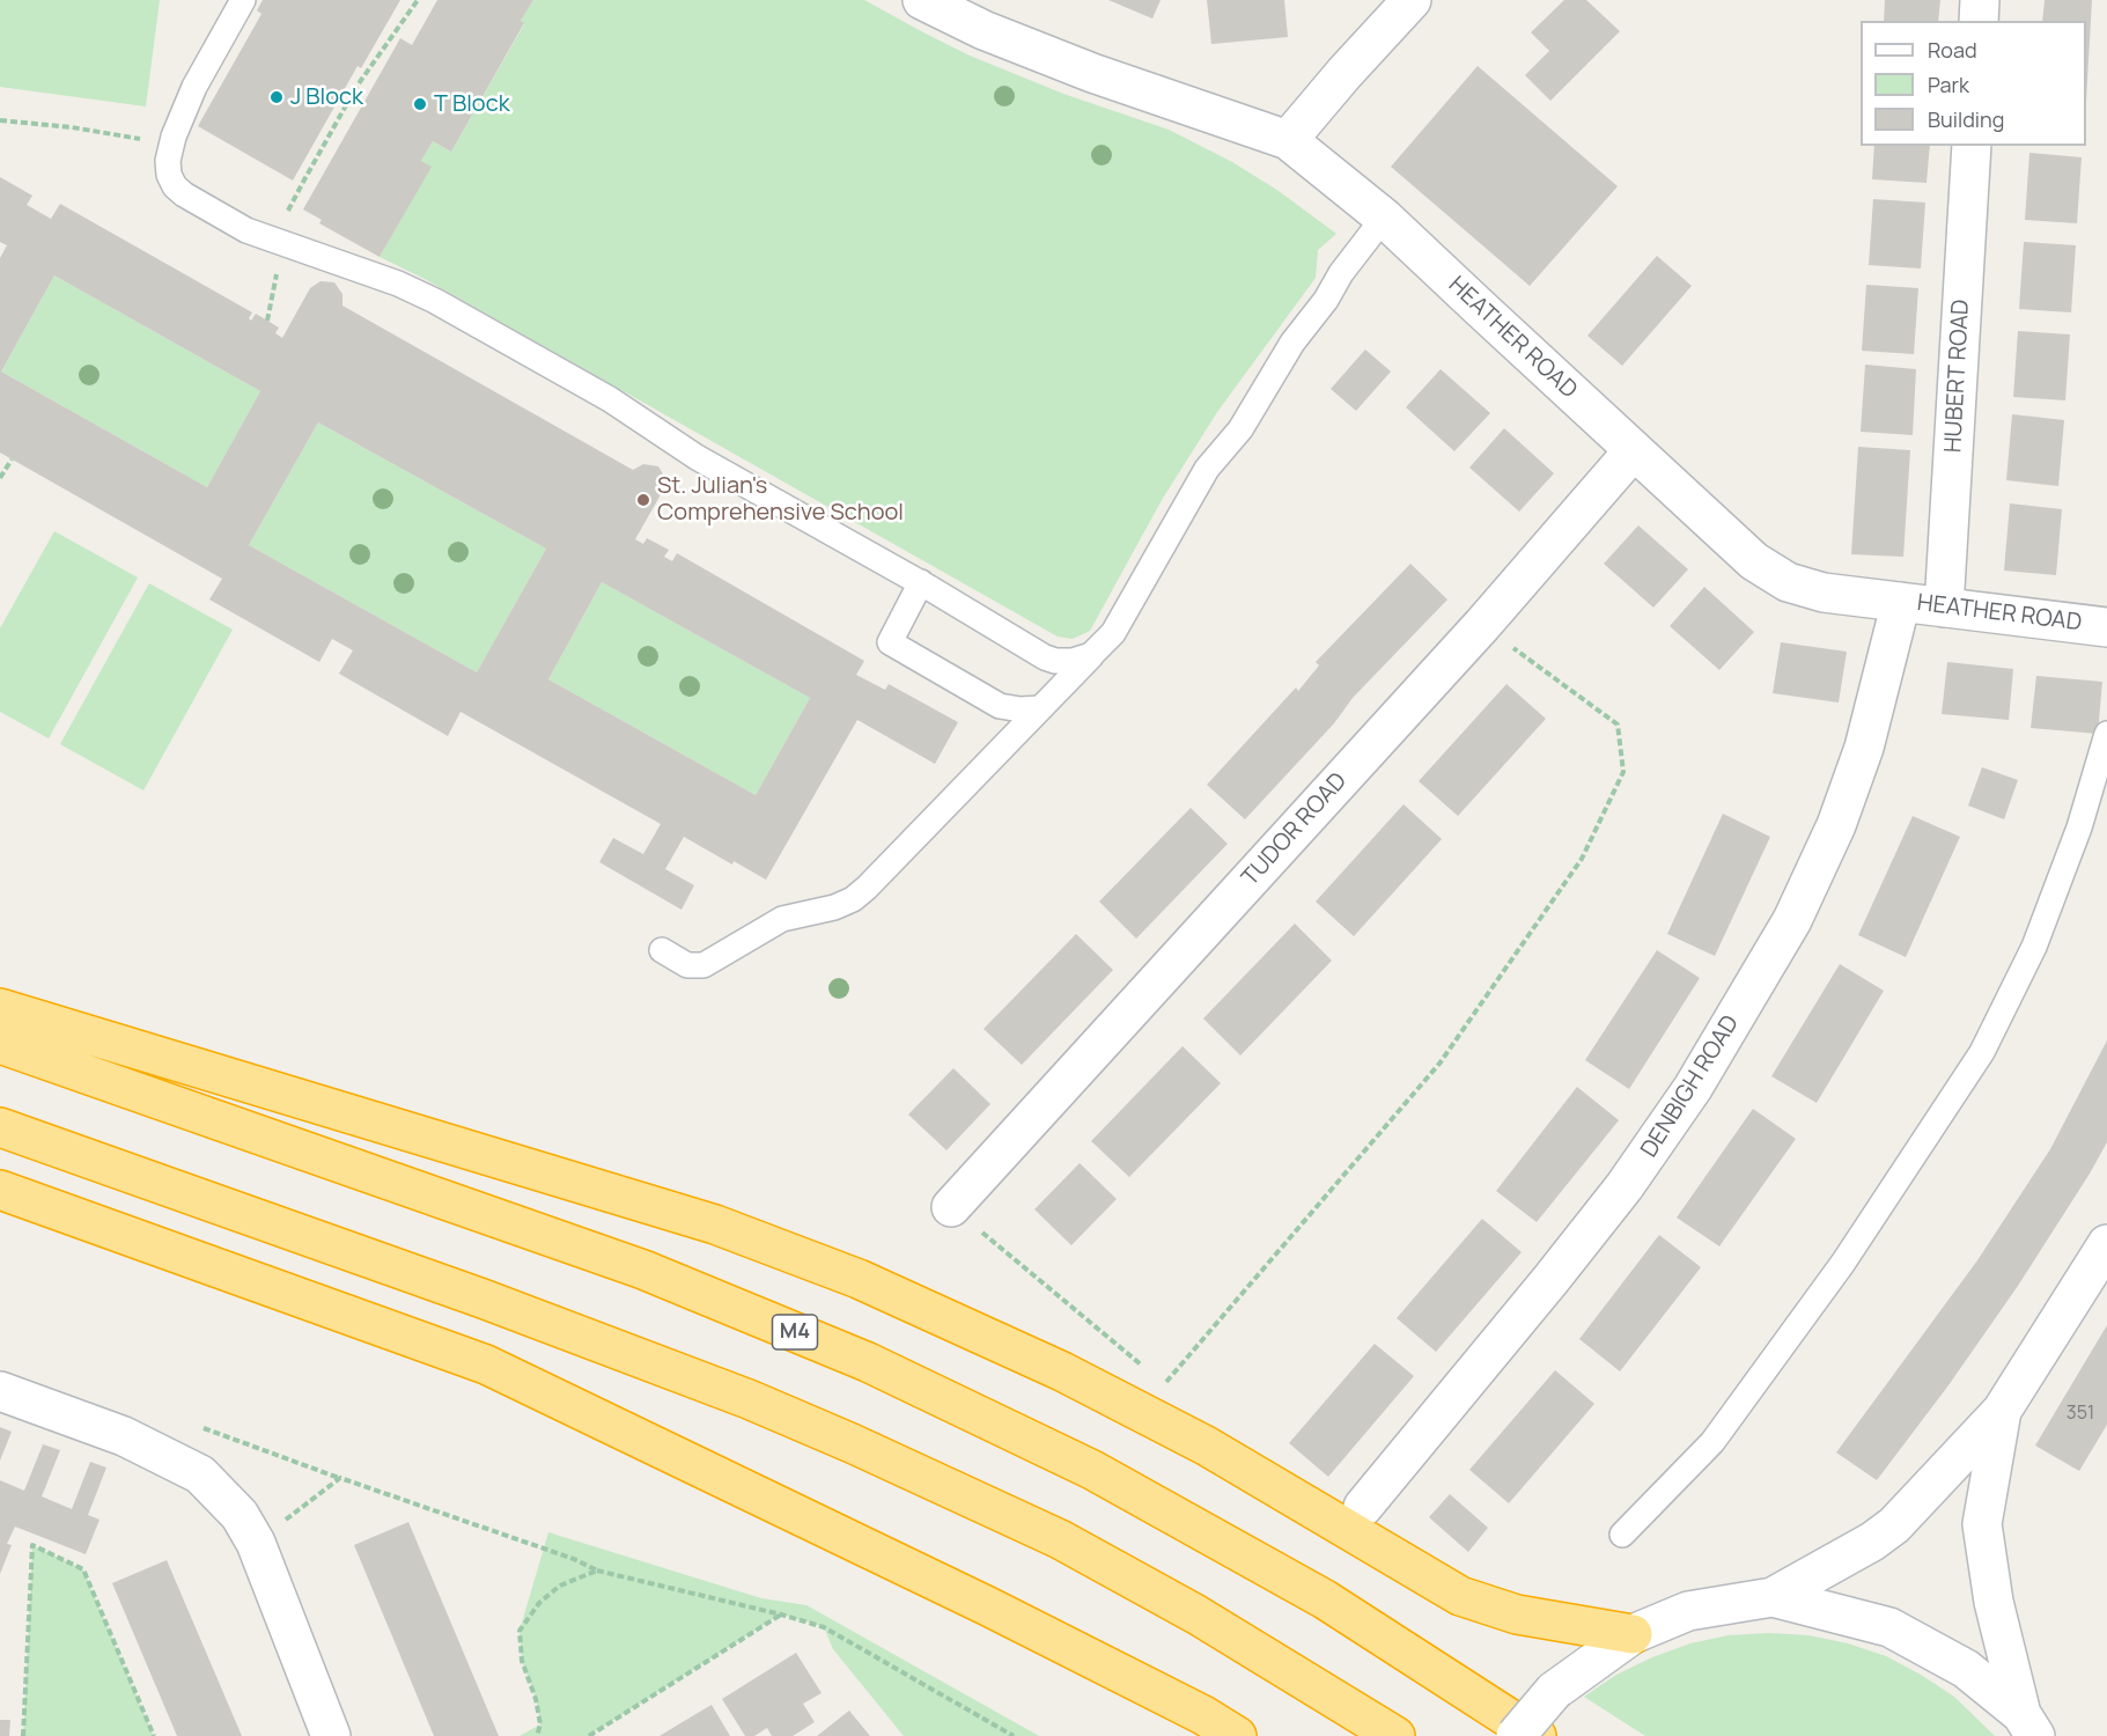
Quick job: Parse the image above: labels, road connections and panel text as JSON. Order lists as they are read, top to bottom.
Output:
{
  "streets": {
    "highway": ["M4"],
    "street": [
      "HEATHER ROAD",
      "HUBERT ROAD",
      "TUDOR ROAD",
      "DENBIGH ROAD"
    ]
  },
  "crossings": [
    ["HEATHER ROAD", "HUBERT ROAD"],
    ["HEATHER ROAD", "TUDOR ROAD"],
    ["HEATHER ROAD", "DENBIGH ROAD"]
  ],
  "places": ["J Block", "T Block", "St. Julian's Comprehensive School"],
  "house_numbers": ["351"],
  "legend": ["Road", "Park", "Building"]
}
